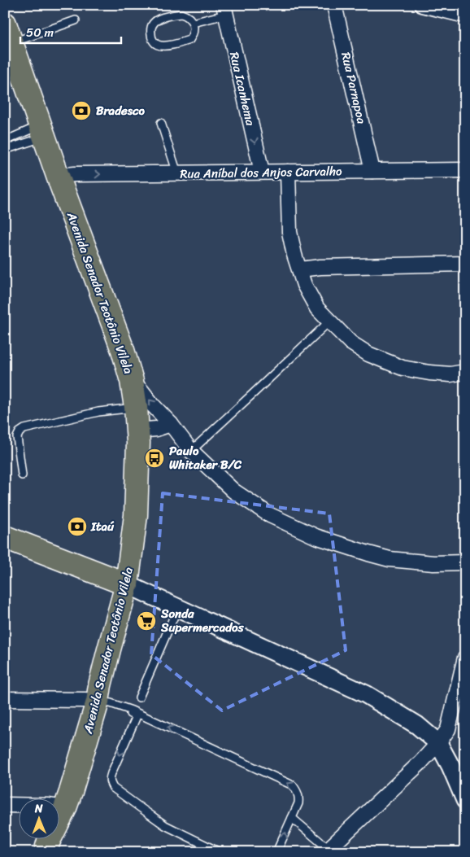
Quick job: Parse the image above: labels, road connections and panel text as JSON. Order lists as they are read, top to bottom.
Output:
{
  "streets": {
    "main road": ["Avenida Senador Teotônio Vilela"],
    "street": ["Rua Parnapoa", "Rua Icanhema", "Rua Aníbal dos Anjos Carvalho"]
  },
  "crossings": [
    ["Rua Parnapoa", "Rua Aníbal dos Anjos Carvalho"],
    ["Rua Icanhema", "Rua Aníbal dos Anjos Carvalho"],
    ["Rua Aníbal dos Anjos Carvalho", "Avenida Senador Teotônio Vilela"]
  ],
  "one_way": ["Rua Icanhema"],
  "places": {
    "bank": ["Bradesco", "Itaú"],
    "bus stop": ["Paulo Whitaker B/C"],
    "supermarket": ["Sonda Supermercados"]
  },
  "scale_bar": "50 m",
  "north": "top"
}
